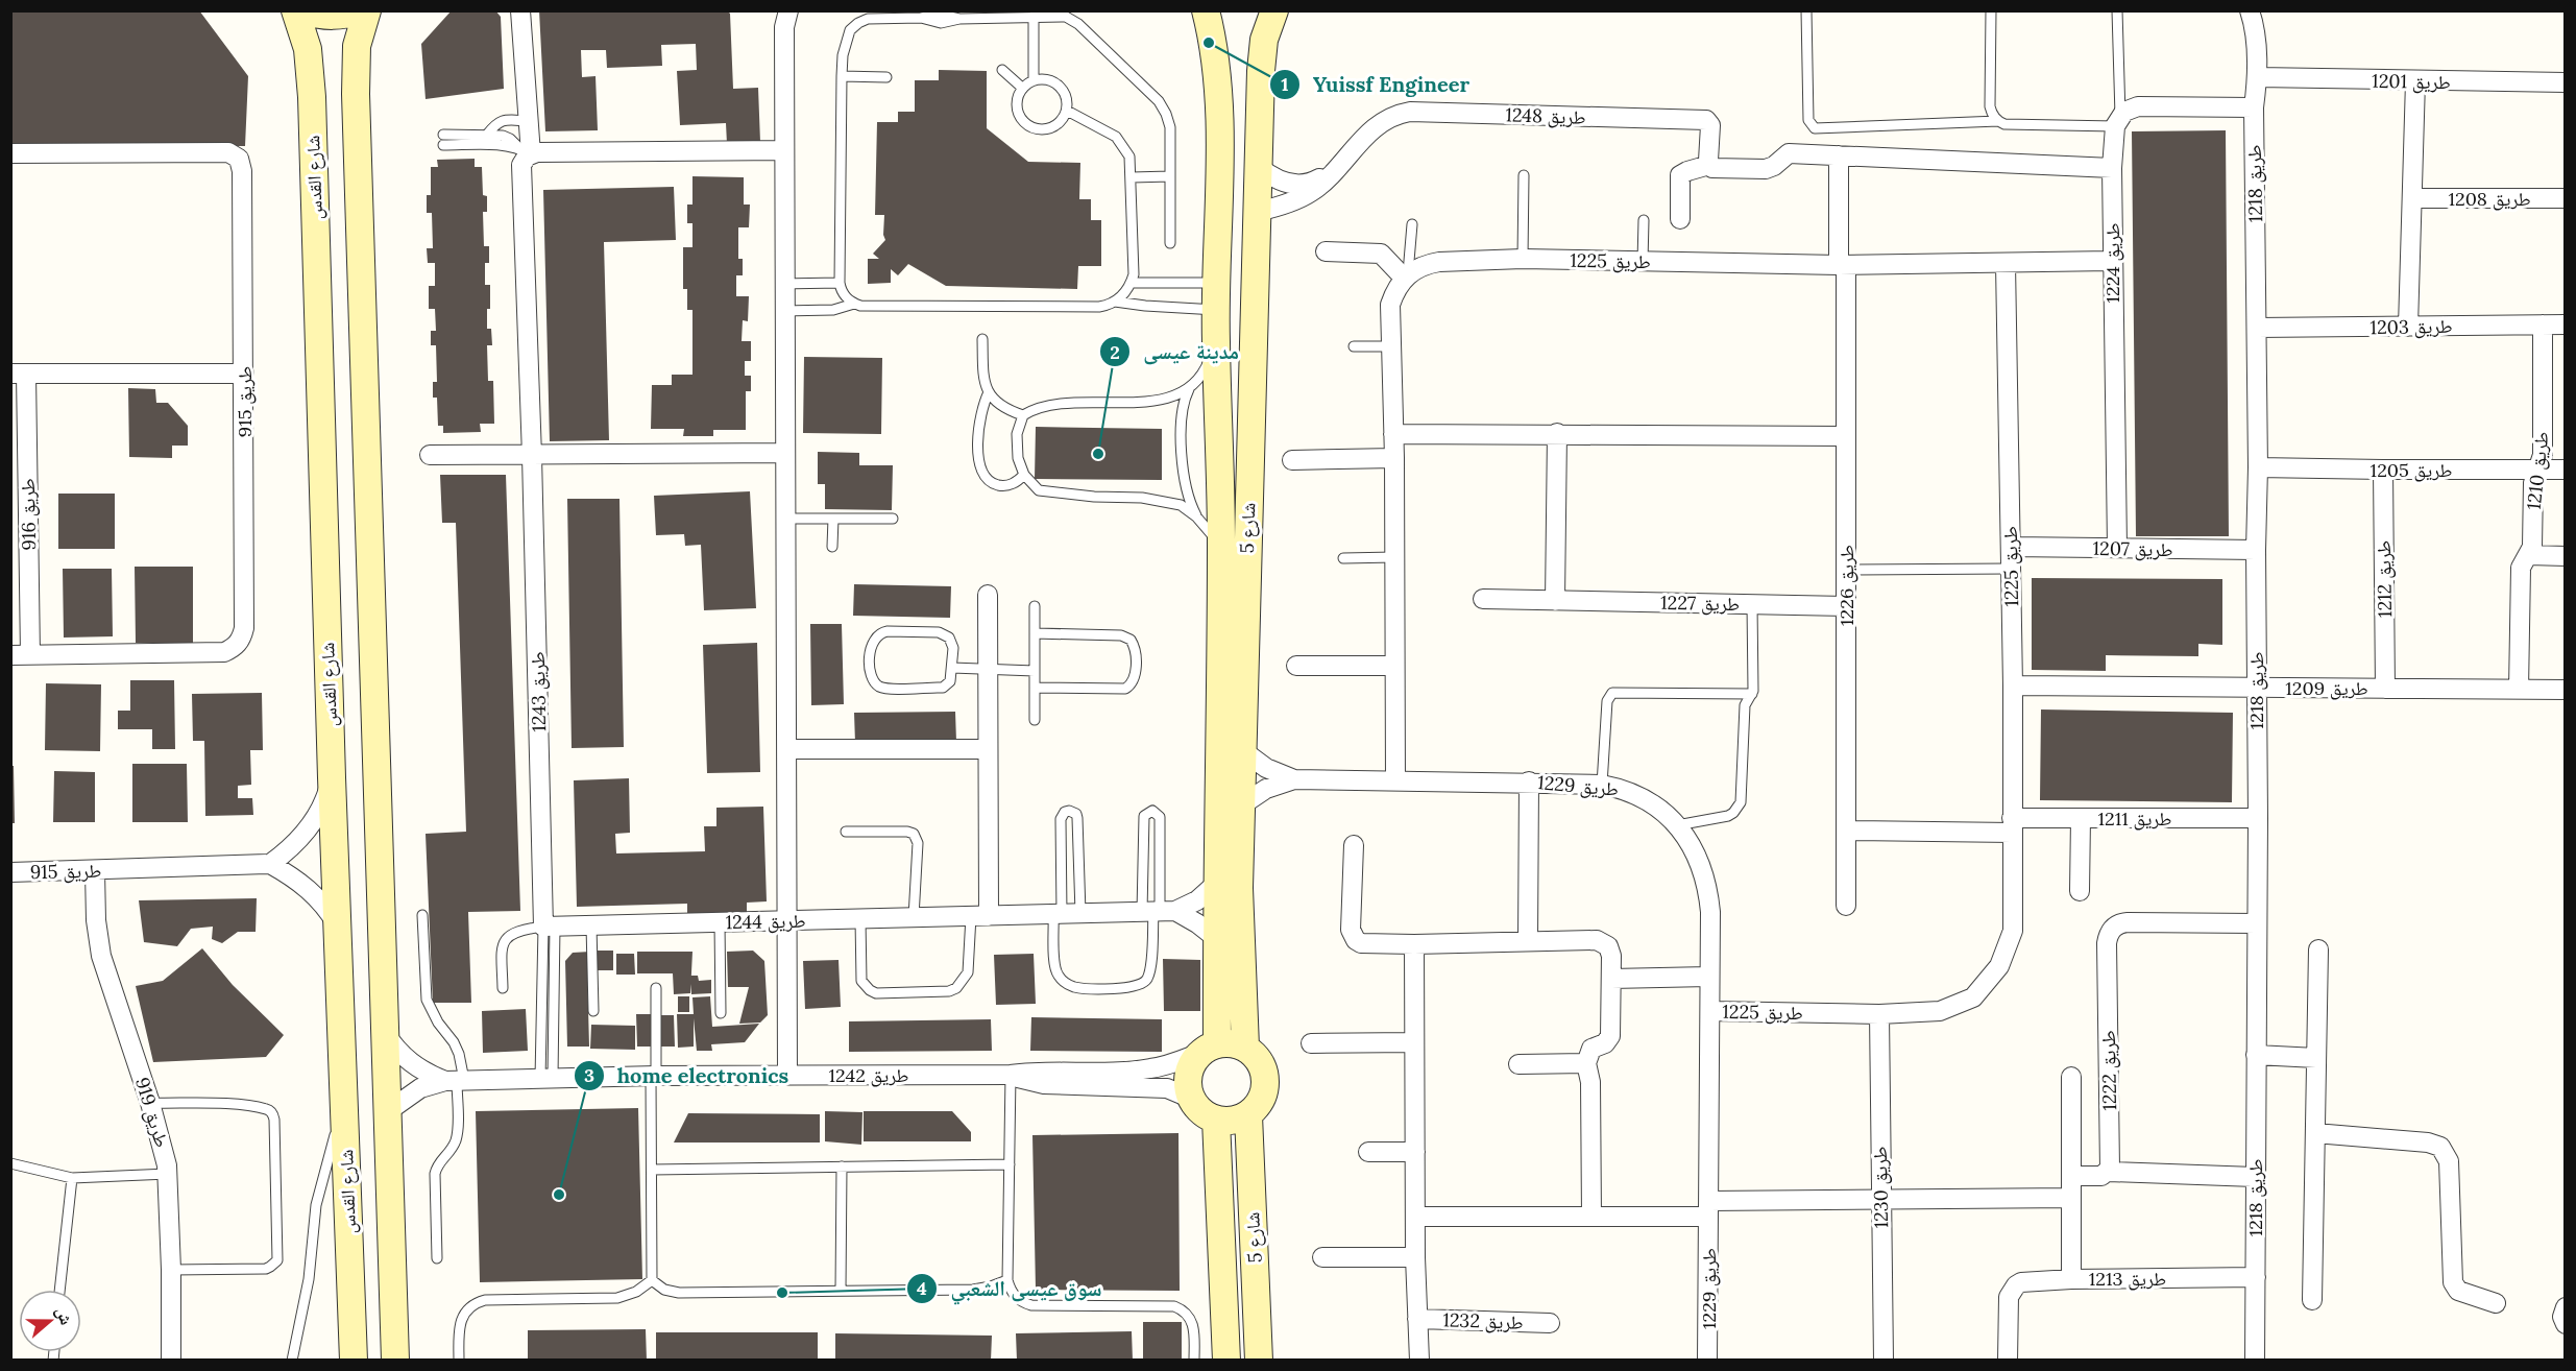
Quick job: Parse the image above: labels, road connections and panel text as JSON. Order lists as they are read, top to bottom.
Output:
{
  "streets": {
    "street": [
      "طريق 1201",
      "طريق 1248",
      "شارع القدس",
      "طريق 1218",
      "طريق 1208",
      "طريق 1225",
      "طريق 1224",
      "طريق 1203",
      "طريق 915",
      "طريق 1205",
      "طريق 1210",
      "طريق 916",
      "شارع 5",
      "طريق 1207",
      "طريق 1212",
      "طريق 1226",
      "طريق 1227",
      "طريق 1209",
      "طريق 1243",
      "طريق 1229",
      "طريق 1211",
      "طريق 1244",
      "طريق 1222",
      "طريق 1242",
      "طريق 919",
      "طريق 1230",
      "طريق 1213",
      "طريق 1232"
    ]
  },
  "crossings": [
    ["طريق 1201", "طريق 1218"],
    ["طريق 1248", "شارع 5"],
    ["طريق 1218", "طريق 1203"],
    ["طريق 1218", "طريق 1205"],
    ["طريق 1218", "طريق 1207"],
    ["طريق 1218", "طريق 1209"],
    ["طريق 1218", "طريق 1211"],
    ["طريق 1218", "طريق 1222"],
    ["طريق 1218", "طريق 1213"],
    ["طريق 1225", "طريق 1224"],
    ["طريق 1225", "طريق 1207"],
    ["طريق 1225", "طريق 1226"],
    ["طريق 1225", "طريق 1209"],
    ["طريق 1225", "طريق 1229"],
    ["طريق 1225", "طريق 1211"],
    ["طريق 1225", "طريق 1230"],
    ["طريق 1224", "طريق 1207"],
    ["طريق 1203", "طريق 1210"],
    ["طريق 915", "طريق 916"],
    ["طريق 915", "طريق 919"],
    ["طريق 1205", "طريق 1210"],
    ["طريق 1205", "طريق 1212"],
    ["طريق 1210", "طريق 1209"],
    ["شارع 5", "طريق 1229"],
    ["شارع 5", "طريق 1244"],
    ["شارع 5", "طريق 1242"],
    ["طريق 1212", "طريق 1209"],
    ["طريق 1226", "طريق 1227"],
    ["طريق 1243", "طريق 1244"],
    ["طريق 1222", "طريق 1213"]
  ],
  "places": [
    "Yuissf Engineer",
    "مدينة عيسى",
    "home electronics",
    "سوق عيسى الشعبي"
  ],
  "north": "right"
}
